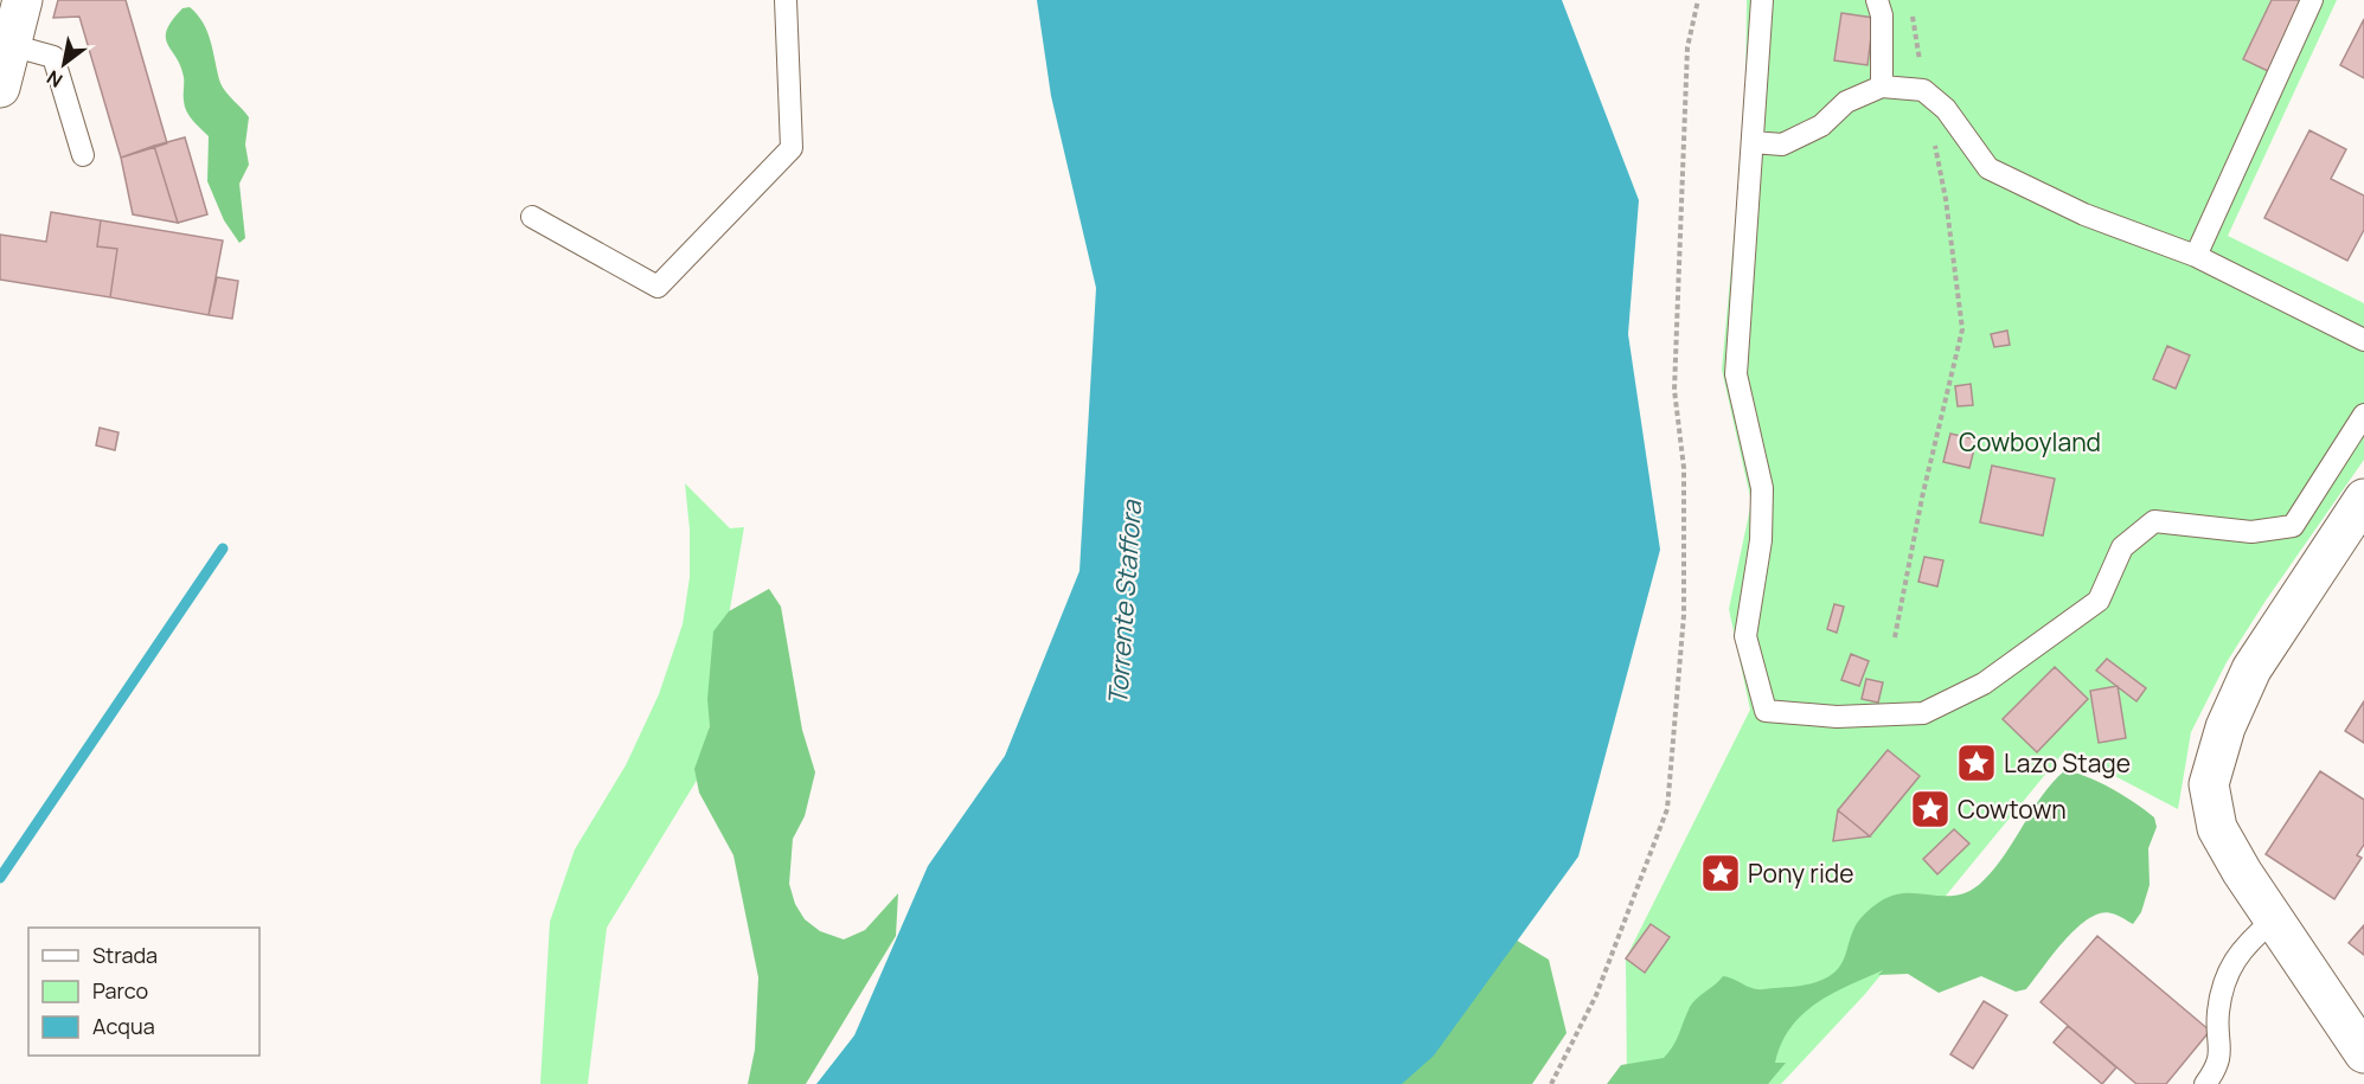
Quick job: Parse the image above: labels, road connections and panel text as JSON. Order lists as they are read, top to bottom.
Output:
{
  "water": ["Torrente Staffora"],
  "parks": ["Cowboyland"],
  "places": {
    "place": ["Lazo Stage", "Cowtown", "Pony ride"]
  },
  "legend": ["Strada", "Parco", "Acqua"],
  "north": "bottom left"
}
